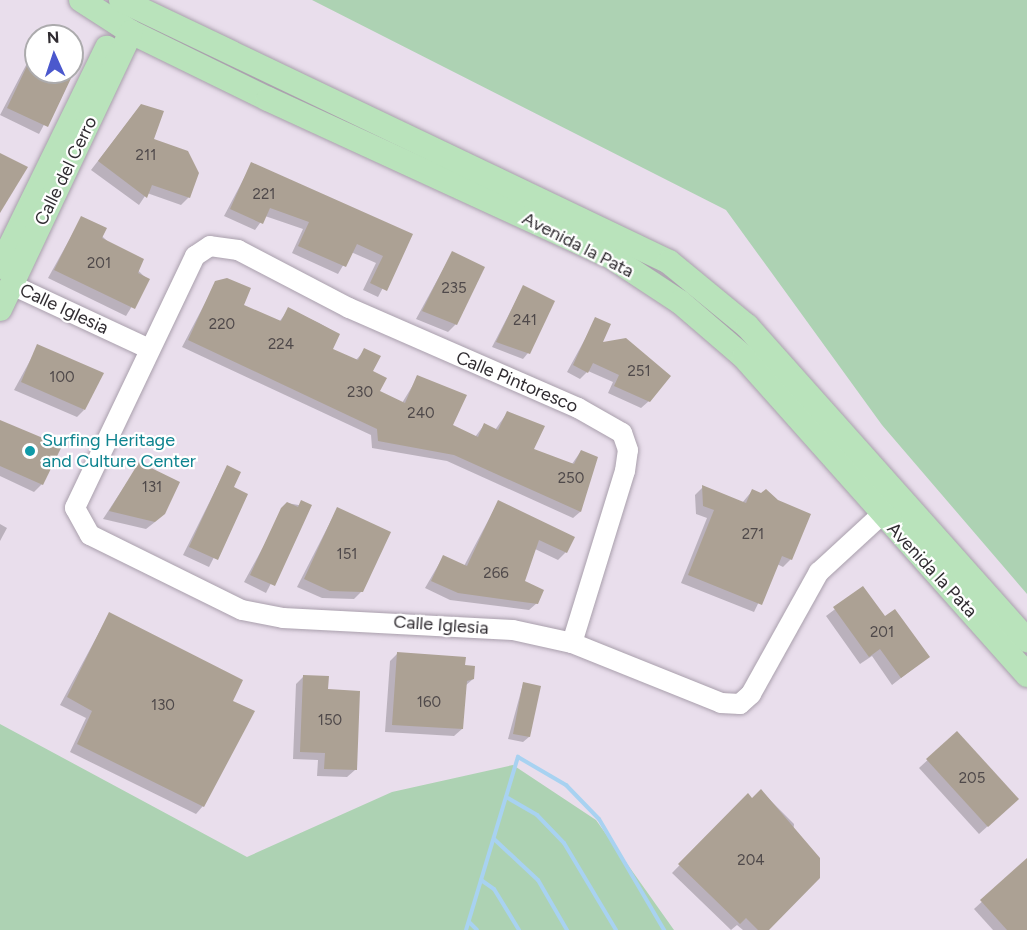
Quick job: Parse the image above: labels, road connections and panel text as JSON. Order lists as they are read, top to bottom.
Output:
{
  "streets": {
    "main road": ["Calle del Cerro", "Avenida la Pata"],
    "street": ["Calle Iglesia", "Calle Pintoresco"]
  },
  "crossings": [
    ["Calle del Cerro", "Avenida la Pata"],
    ["Calle del Cerro", "Calle Iglesia"],
    ["Avenida la Pata", "Calle Iglesia"],
    ["Calle Iglesia", "Calle Pintoresco"]
  ],
  "places": ["Surfing Heritage and Culture Center"],
  "house_numbers": [
    "211",
    "221",
    "201",
    "235",
    "241",
    "220",
    "224",
    "251",
    "100",
    "230",
    "240",
    "250",
    "131",
    "271",
    "151",
    "266",
    "201",
    "160",
    "130",
    "150",
    "205",
    "204"
  ],
  "north": "top"
}
